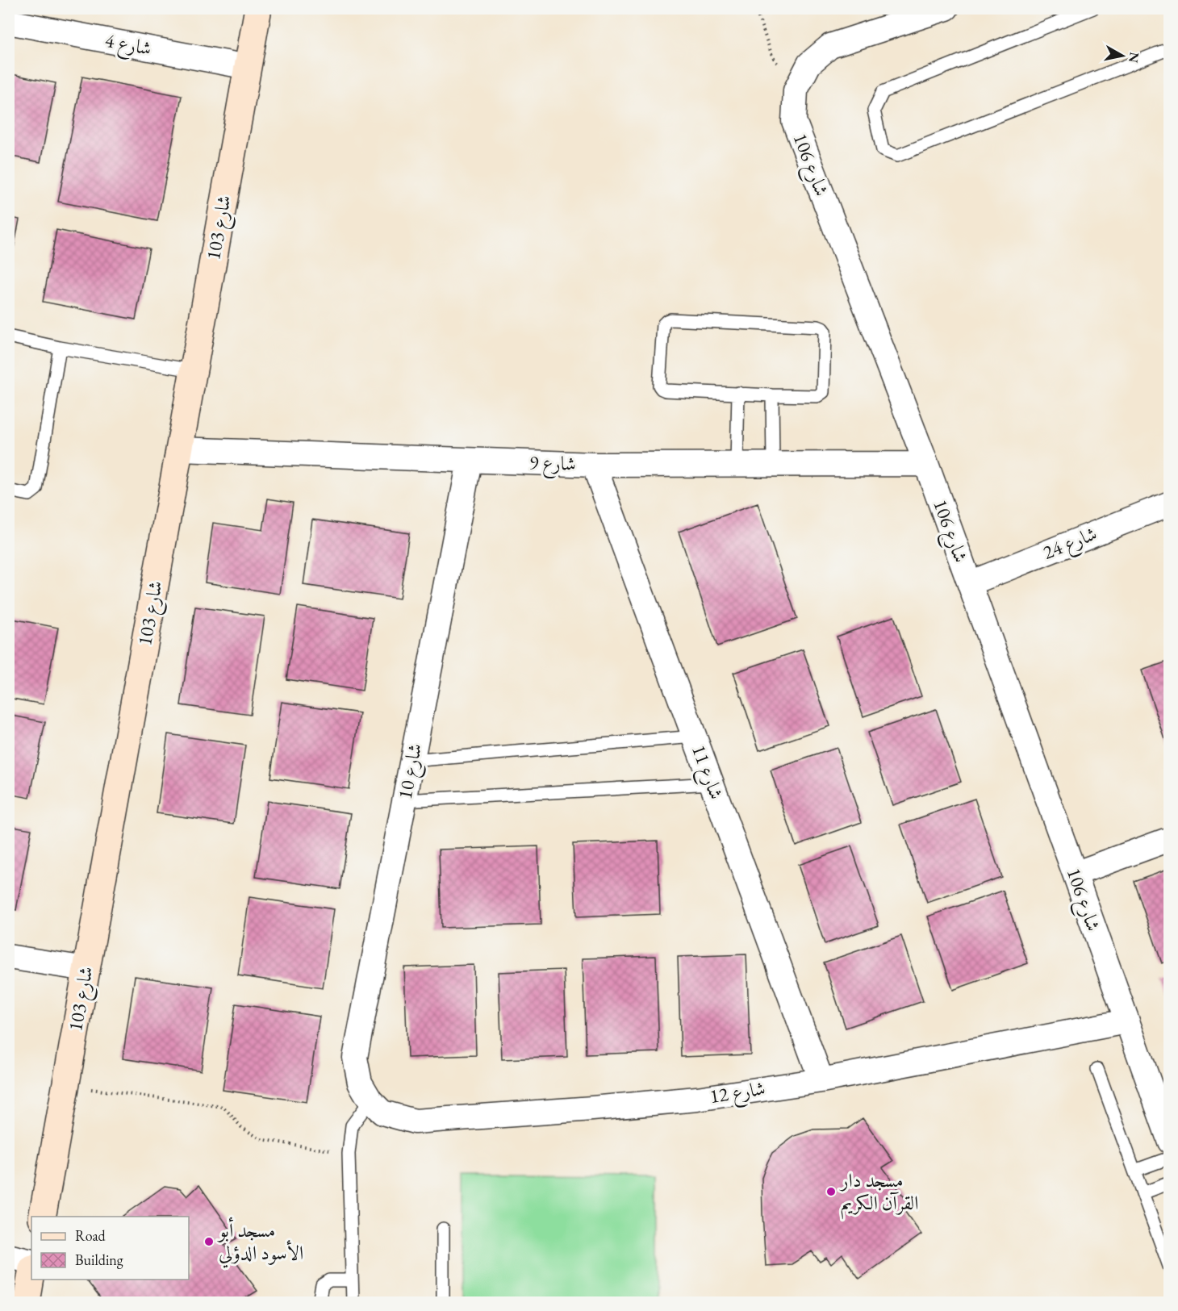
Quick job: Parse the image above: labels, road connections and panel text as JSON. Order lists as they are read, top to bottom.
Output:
{
  "streets": {
    "street": [
      "شارع 4",
      "شارع 106",
      "شارع 103",
      "شارع 9",
      "شارع 24",
      "شارع 10",
      "شارع 11",
      "شارع 12"
    ]
  },
  "crossings": [
    ["شارع 4", "شارع 103"],
    ["شارع 106", "شارع 9"],
    ["شارع 106", "شارع 24"],
    ["شارع 106", "شارع 12"],
    ["شارع 103", "شارع 9"],
    ["شارع 9", "شارع 10"],
    ["شارع 9", "شارع 11"],
    ["شارع 10", "شارع 12"],
    ["شارع 11", "شارع 12"]
  ],
  "places": ["مسجد دار القرآن الكريم", "مسجد أبو الأسود الدؤلي"],
  "legend": ["Road", "Building"],
  "north": "right"
}
